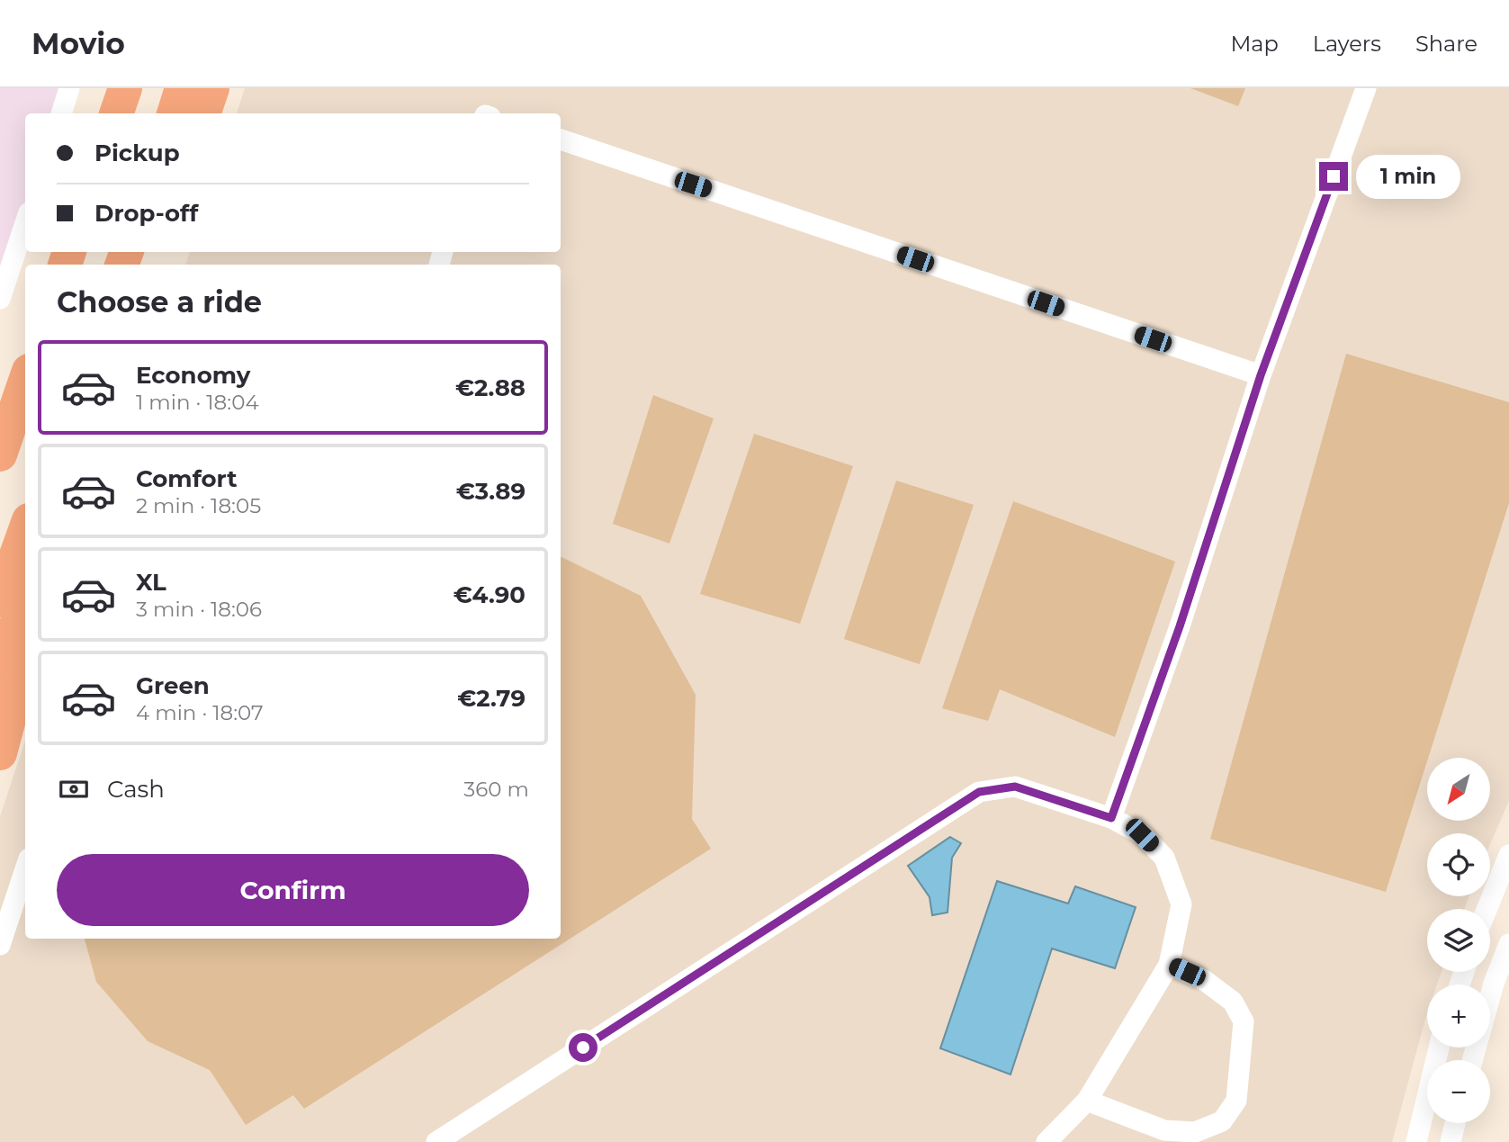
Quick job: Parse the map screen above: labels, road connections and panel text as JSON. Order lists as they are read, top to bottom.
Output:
{
  "north": "bottom left",
  "page": {
    "header": "Movio",
    "nav": ["Map", "Layers", "Share"],
    "banner": ["Pickup", "Drop-off"],
    "bubble": "1 min",
    "heading": "Choose a ride",
    "list": [
      {
        "name": "Economy",
        "note": "1 min · 18:04",
        "value": "€2.88"
      },
      {
        "name": "Comfort",
        "note": "2 min · 18:05",
        "value": "€3.89"
      },
      {
        "name": "XL",
        "note": "3 min · 18:06",
        "value": "€4.90"
      },
      {
        "name": "Green",
        "note": "4 min · 18:07",
        "value": "€2.79"
      }
    ],
    "pay": ["Cash", "360 m"],
    "map_buttons": ["+", "−"],
    "buttons": "Confirm"
  }
}
